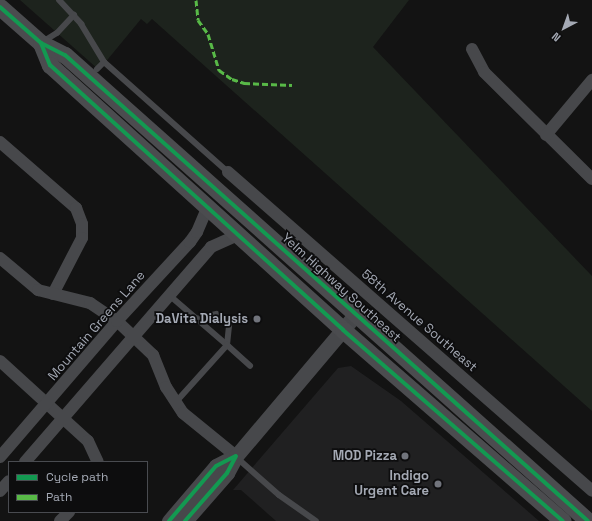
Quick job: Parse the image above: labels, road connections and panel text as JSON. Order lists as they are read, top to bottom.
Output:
{
  "streets": {
    "main road": ["Yelm Highway Southeast"],
    "street": ["58th Avenue Southeast", "Mountain Greens Lane"]
  },
  "crossings": [
    ["Yelm Highway Southeast", "Mountain Greens Lane"]
  ],
  "places": ["DaVita Dialysis", "MOD Pizza", "Indigo Urgent Care"],
  "legend": ["Cycle path", "Path"],
  "north": "bottom left"
}
